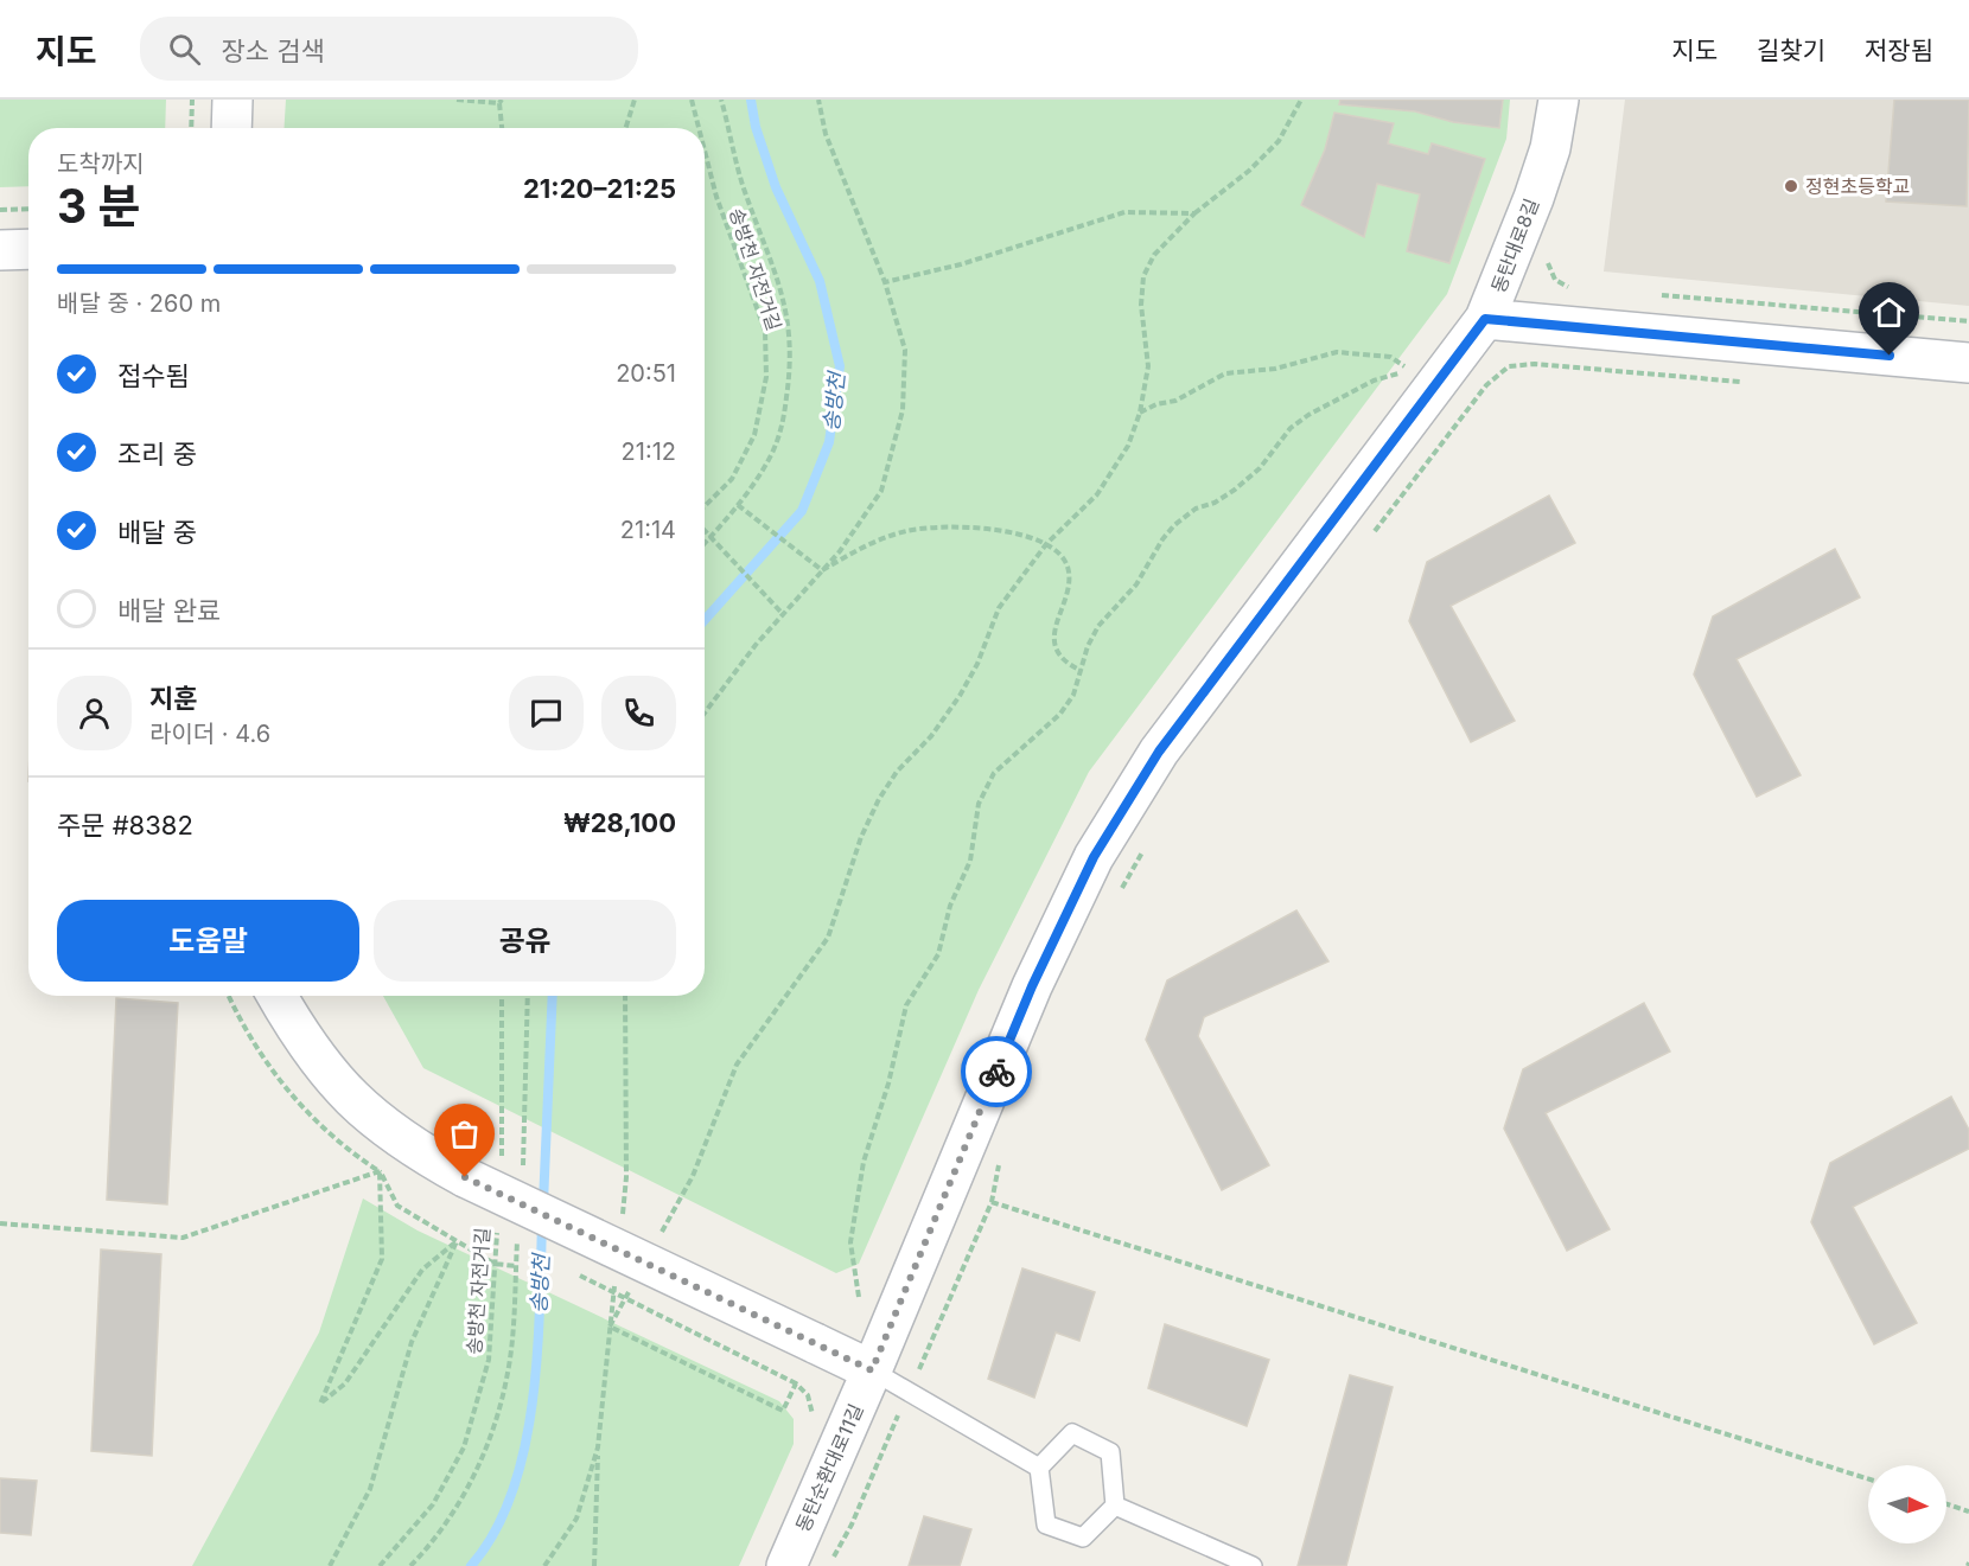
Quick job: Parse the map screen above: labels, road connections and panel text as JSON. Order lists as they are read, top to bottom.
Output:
{
  "streets": {
    "street": ["동탄대로8길", "동탄순환대로11길"],
    "path": ["송방천 자전거길"]
  },
  "crossings": [
    ["동탄대로8길", "동탄순환대로11길"]
  ],
  "water": ["송방천"],
  "places": ["정현초등학교"],
  "north": "right",
  "page": {
    "header": "지도",
    "search": "장소 검색",
    "nav": ["지도", "길찾기", "저장됨"],
    "heading": ["3 분", "도착까지", "21:20–21:25"],
    "panel": [
      "지훈",
      "라이더 · 4.6",
      "주문 #8382",
      "₩28,100"
    ],
    "bar": "배달 중 · 260 m",
    "list": [
      ["접수됨", "20:51"],
      ["조리 중", "21:12"],
      ["배달 중", "21:14"],
      "배달 완료"
    ],
    "buttons": ["도움말", "공유"]
  }
}
